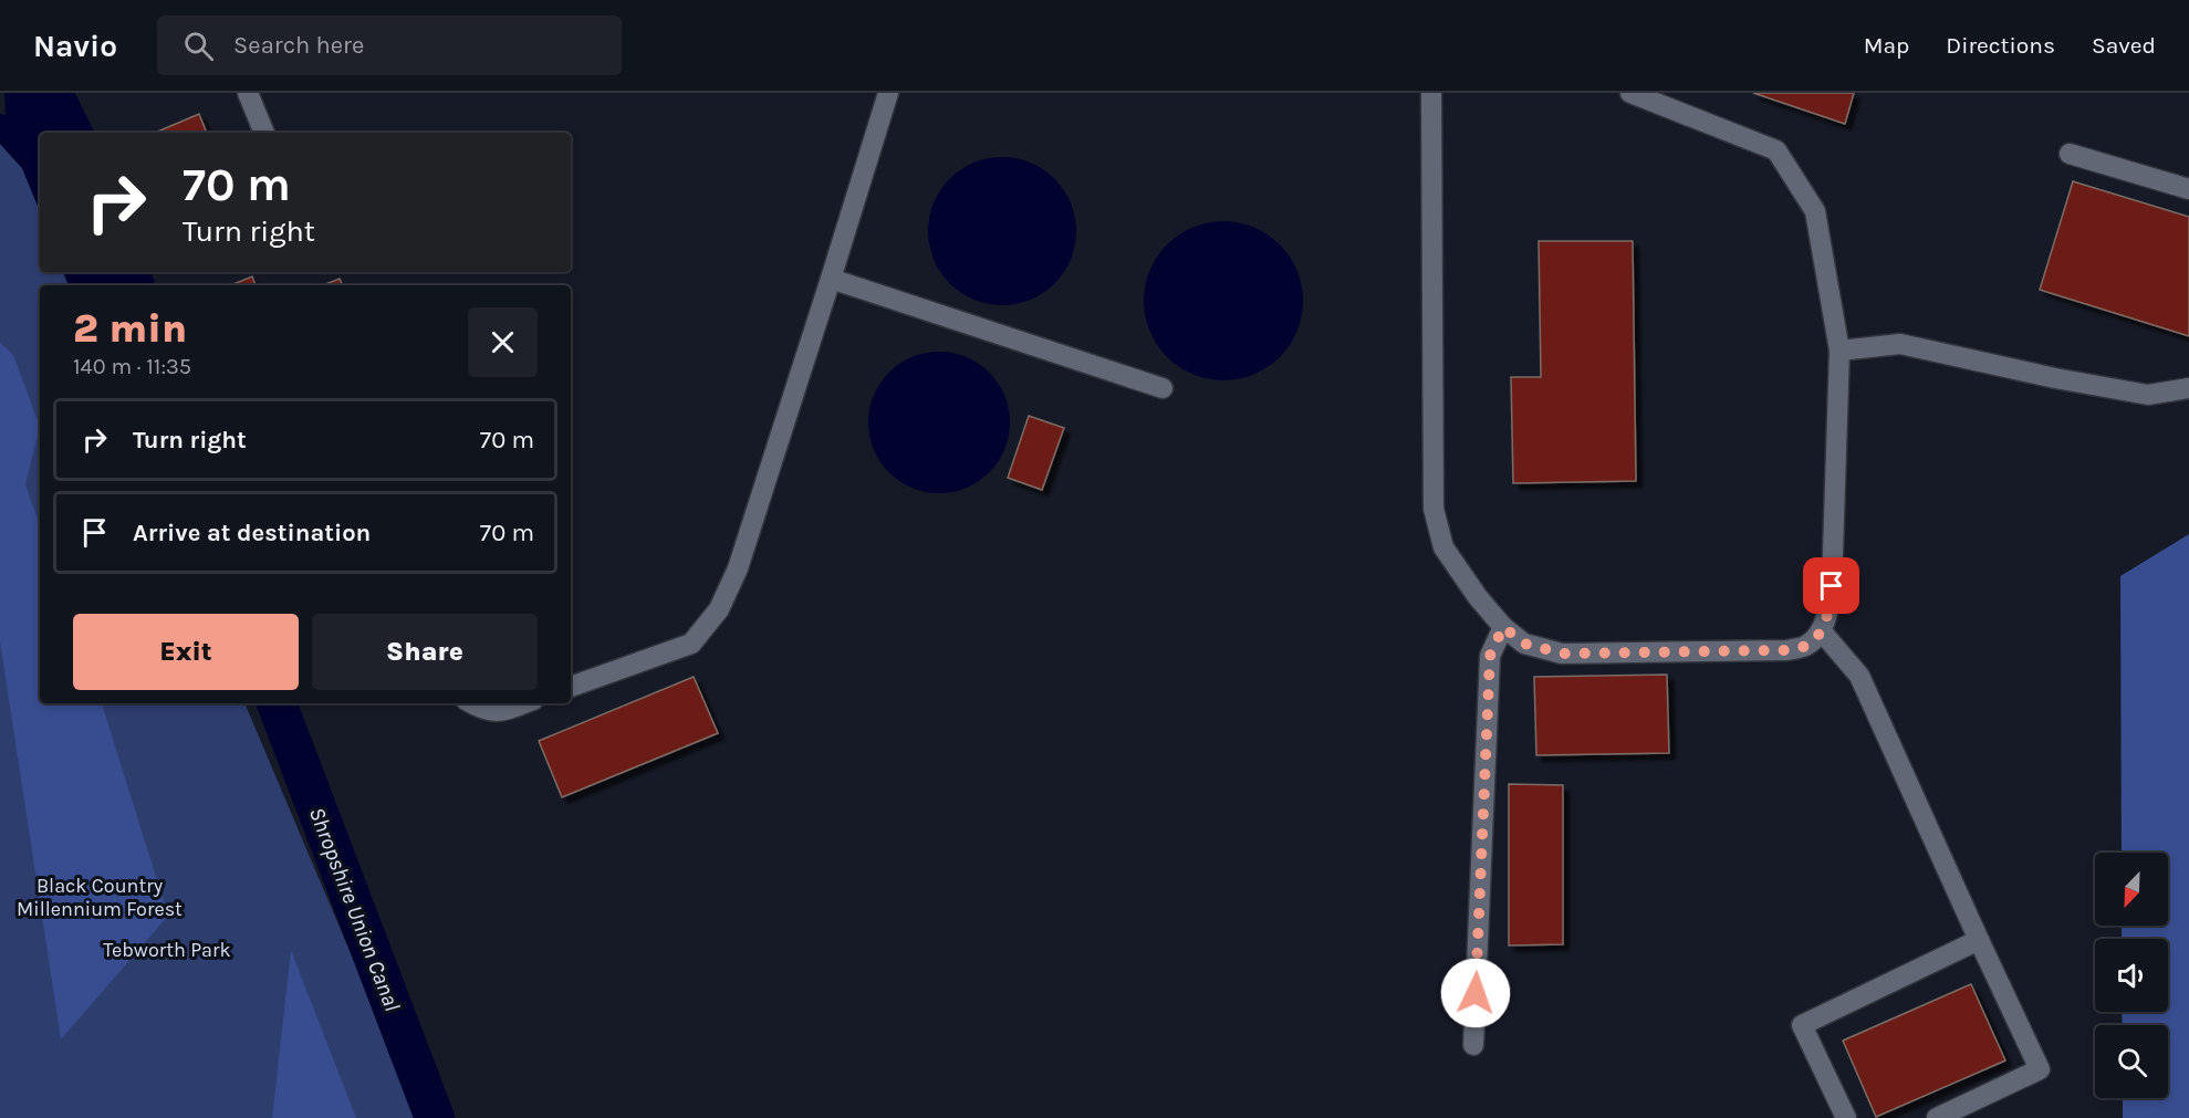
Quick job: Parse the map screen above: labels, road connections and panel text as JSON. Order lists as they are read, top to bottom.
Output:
{
  "water": ["Shropshire Union Canal"],
  "parks": ["Black Country Millennium Forest", "Tebworth Park"],
  "north": "bottom left",
  "page": {
    "header": "Navio",
    "search": "Search here",
    "nav": ["Map", "Directions", "Saved"],
    "turn": ["70 m", "Turn right"],
    "heading": ["2 min", "140 m · 11:35"],
    "list": [
      {
        "name": "Turn right",
        "value": "70 m"
      },
      {
        "name": "Arrive at destination",
        "value": "70 m"
      }
    ],
    "buttons": ["Exit", "Share"]
  }
}
